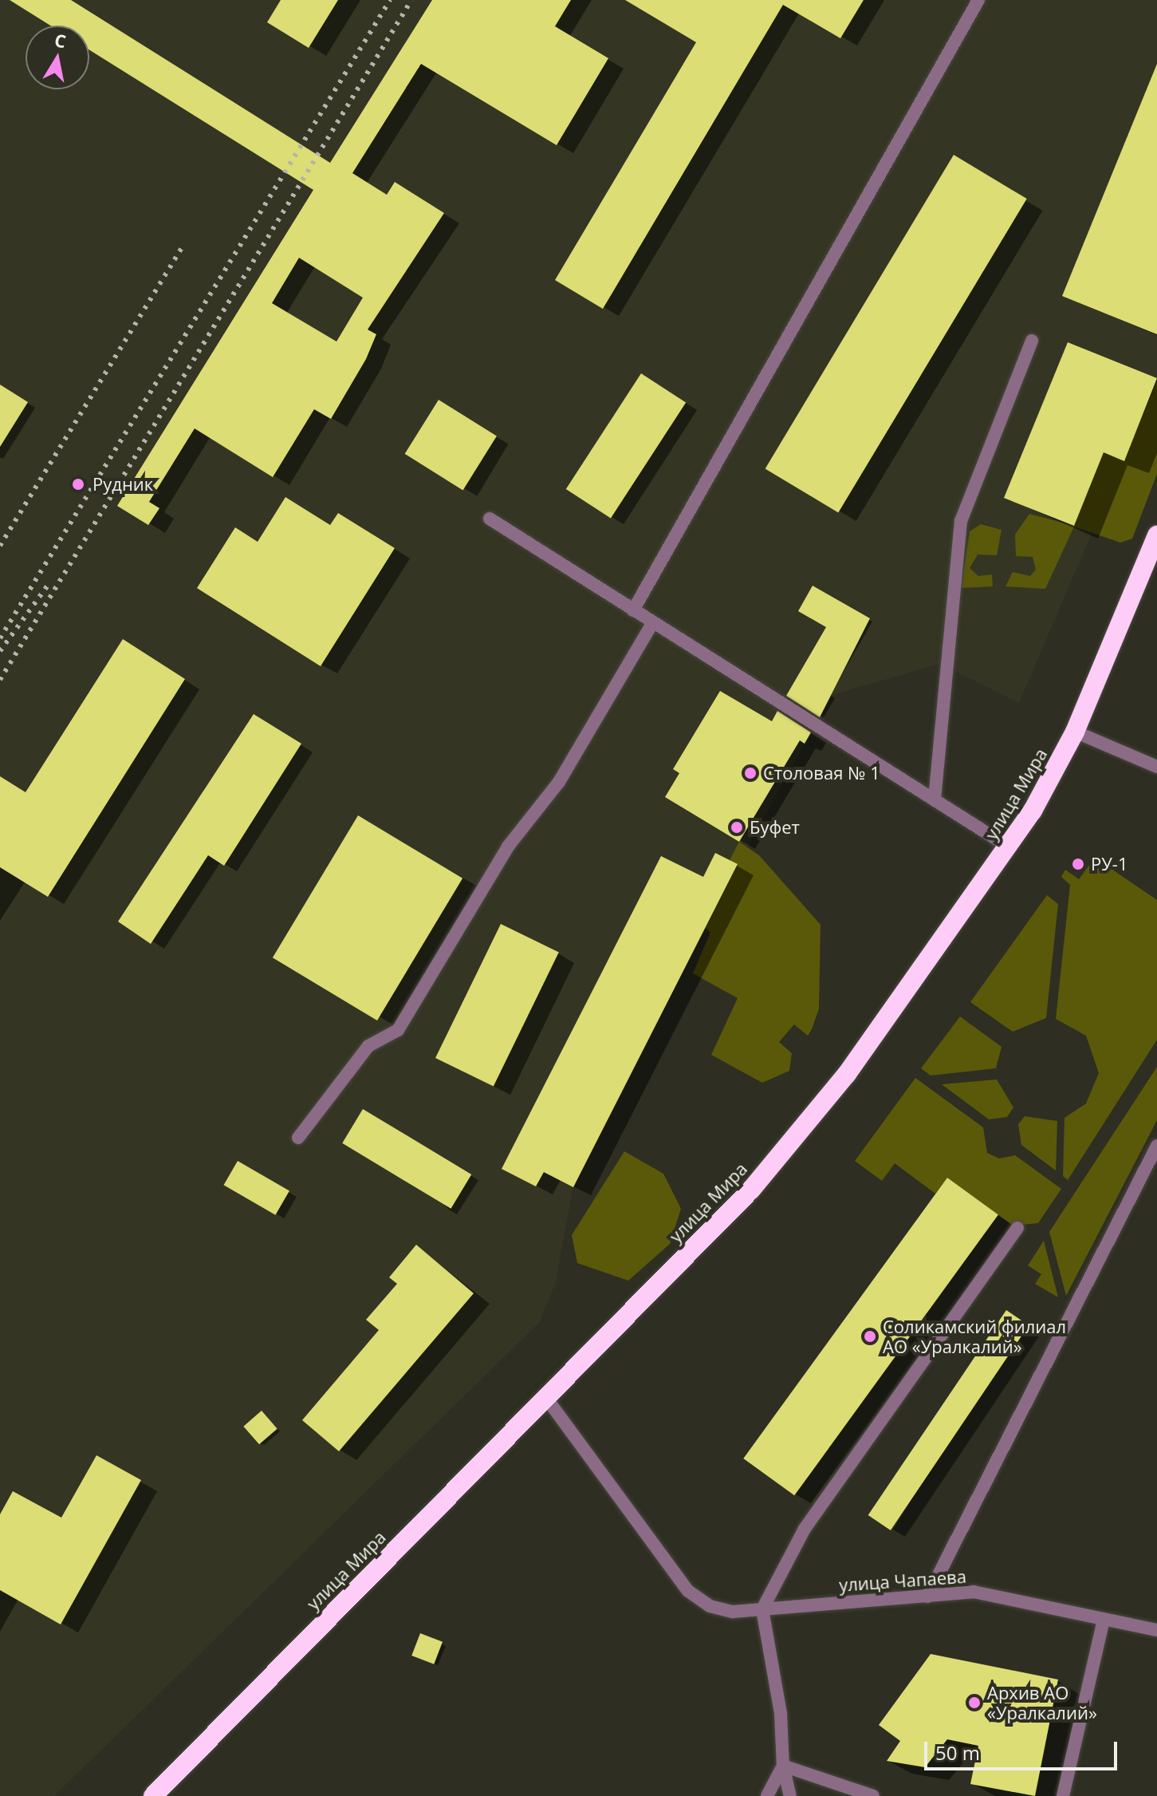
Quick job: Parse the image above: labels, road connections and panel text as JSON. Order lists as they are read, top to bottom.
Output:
{
  "streets": {
    "highway": ["улица Мира"],
    "street": ["улица Чапаева"]
  },
  "crossings": [
    ["улица Мира", "улица Чапаева"]
  ],
  "places": [
    "Рудник",
    "Столовая № 1",
    "Буфет",
    "РУ-1",
    "Соликамский филиал АО «Уралкалий»",
    "Архив АО «Уралкалий»"
  ],
  "scale_bar": "50 m",
  "north": "top"
}
